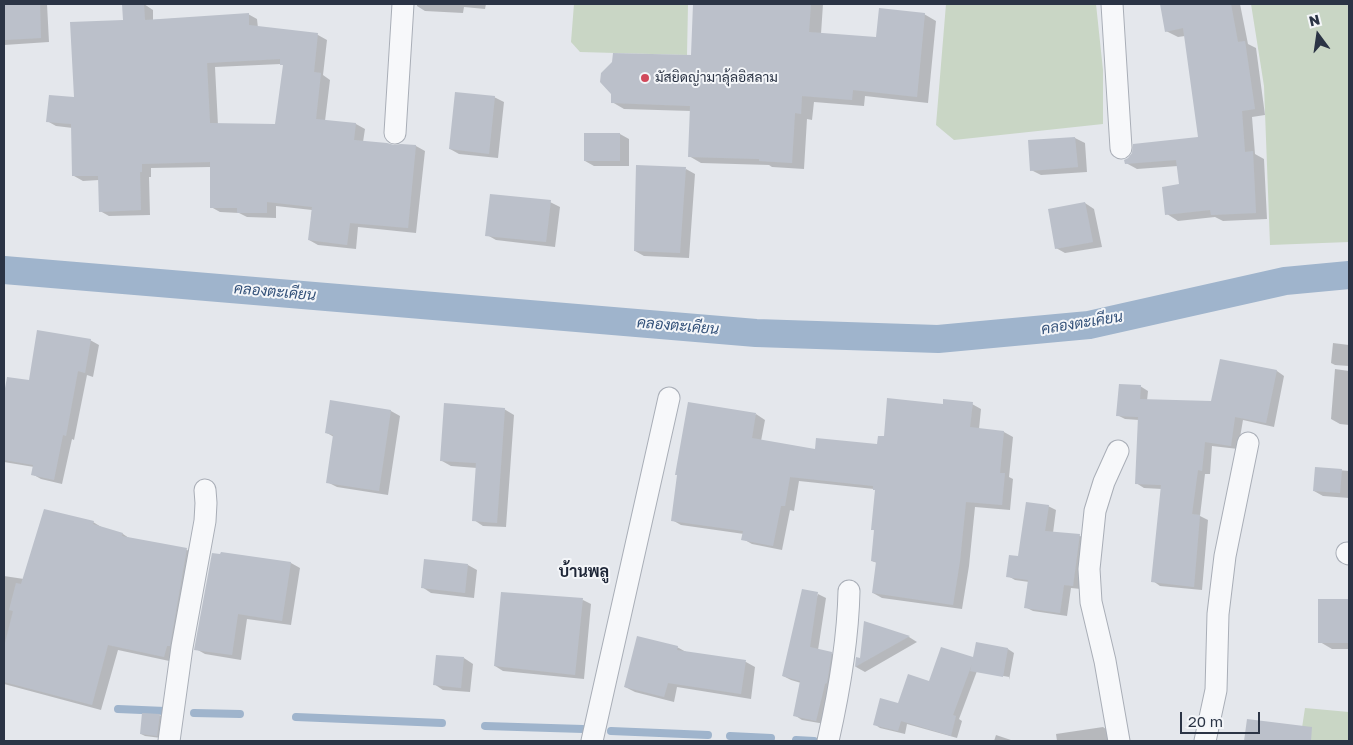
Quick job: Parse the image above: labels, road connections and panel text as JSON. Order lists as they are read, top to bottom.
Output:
{
  "districts": ["บ้านพลู"],
  "water": ["คลองตะเคียน"],
  "places": ["มัสยิดญ่ามาลุ้ลอิสลาม"],
  "scale_bar": "20 m",
  "north": "top"
}
